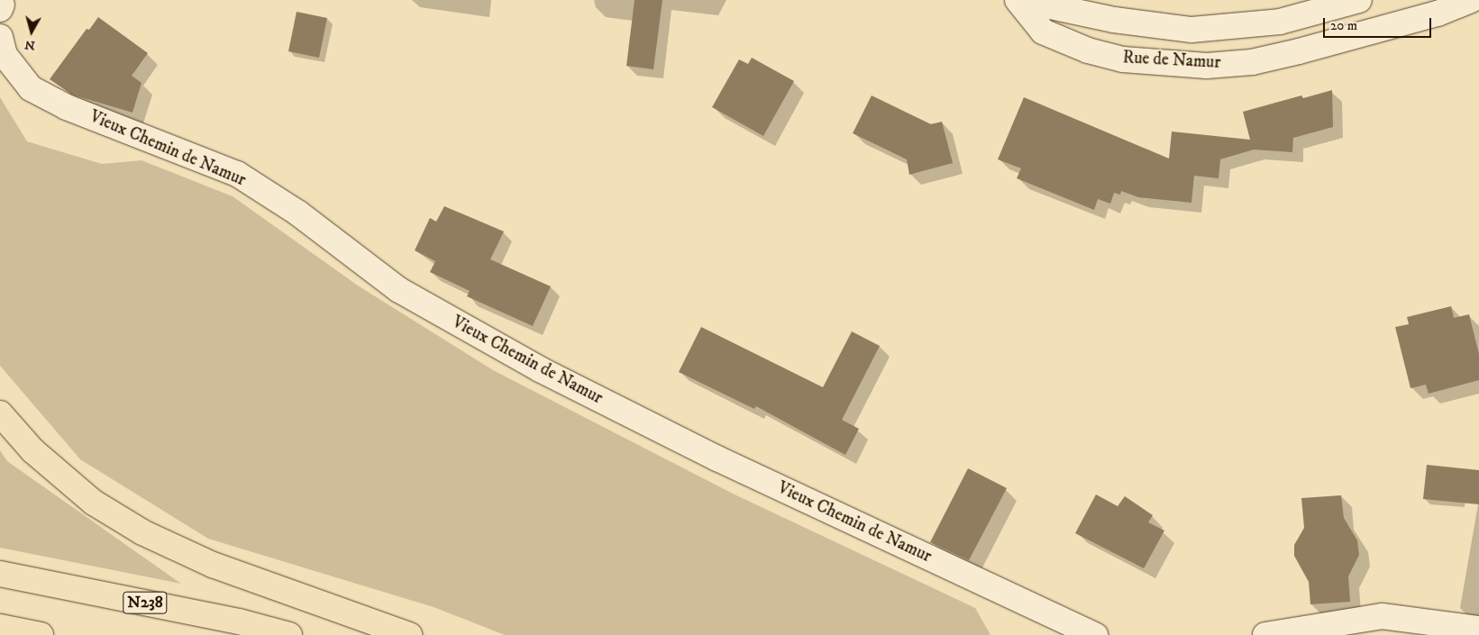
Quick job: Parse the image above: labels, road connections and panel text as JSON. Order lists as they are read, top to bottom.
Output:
{
  "streets": {
    "highway": ["N238"],
    "street": ["Rue de Namur", "Vieux Chemin de Namur"]
  },
  "scale_bar": "20 m",
  "north": "bottom"
}
